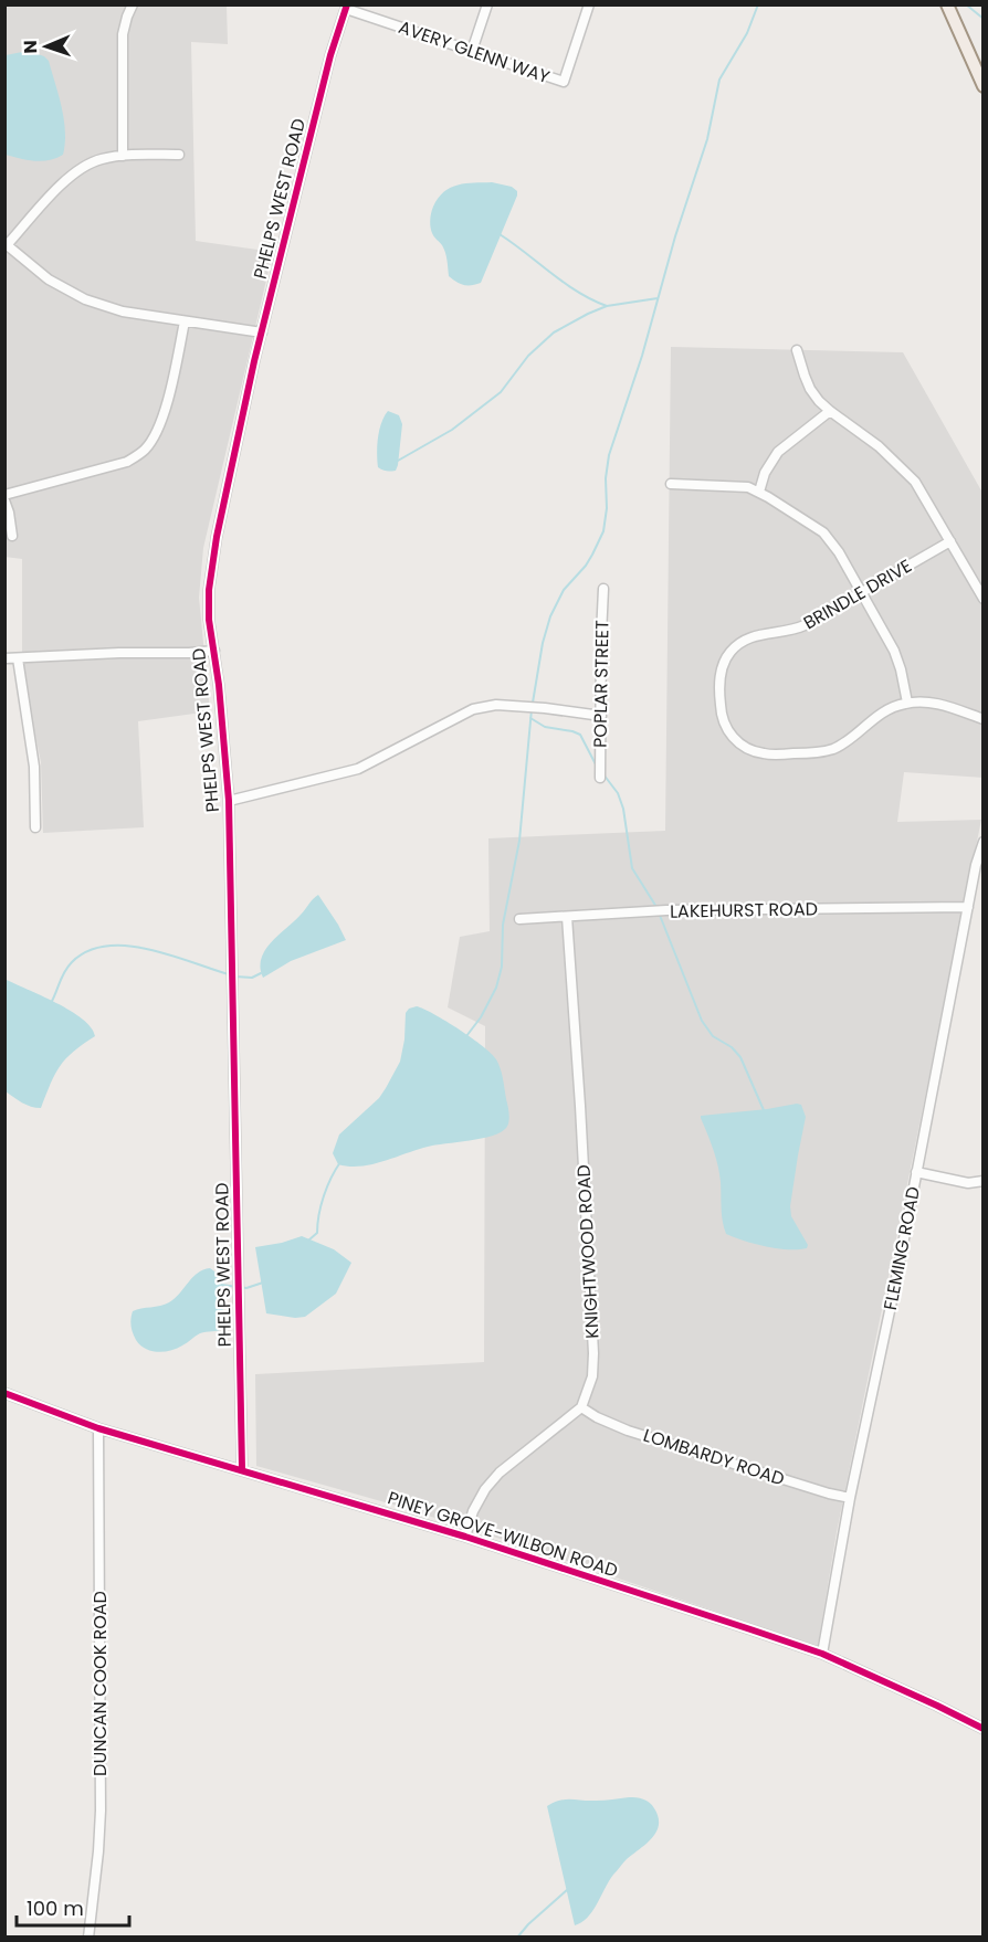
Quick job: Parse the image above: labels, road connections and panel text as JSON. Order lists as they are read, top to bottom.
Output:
{
  "streets": {
    "street": [
      "AVERY GLENN WAY",
      "PHELPS WEST ROAD",
      "BRINDLE DRIVE",
      "POPLAR STREET",
      "LAKEHURST ROAD",
      "FLEMING ROAD",
      "KNIGHTWOOD ROAD",
      "LOMBARDY ROAD",
      "PINEY GROVE-WILBON ROAD",
      "DUNCAN COOK ROAD"
    ]
  },
  "crossings": [
    ["AVERY GLENN WAY", "PHELPS WEST ROAD"],
    ["PHELPS WEST ROAD", "PINEY GROVE-WILBON ROAD"],
    ["LAKEHURST ROAD", "FLEMING ROAD"],
    ["LAKEHURST ROAD", "KNIGHTWOOD ROAD"],
    ["FLEMING ROAD", "LOMBARDY ROAD"],
    ["FLEMING ROAD", "PINEY GROVE-WILBON ROAD"],
    ["KNIGHTWOOD ROAD", "LOMBARDY ROAD"],
    ["PINEY GROVE-WILBON ROAD", "DUNCAN COOK ROAD"]
  ],
  "scale_bar": "100 m",
  "north": "left"
}
